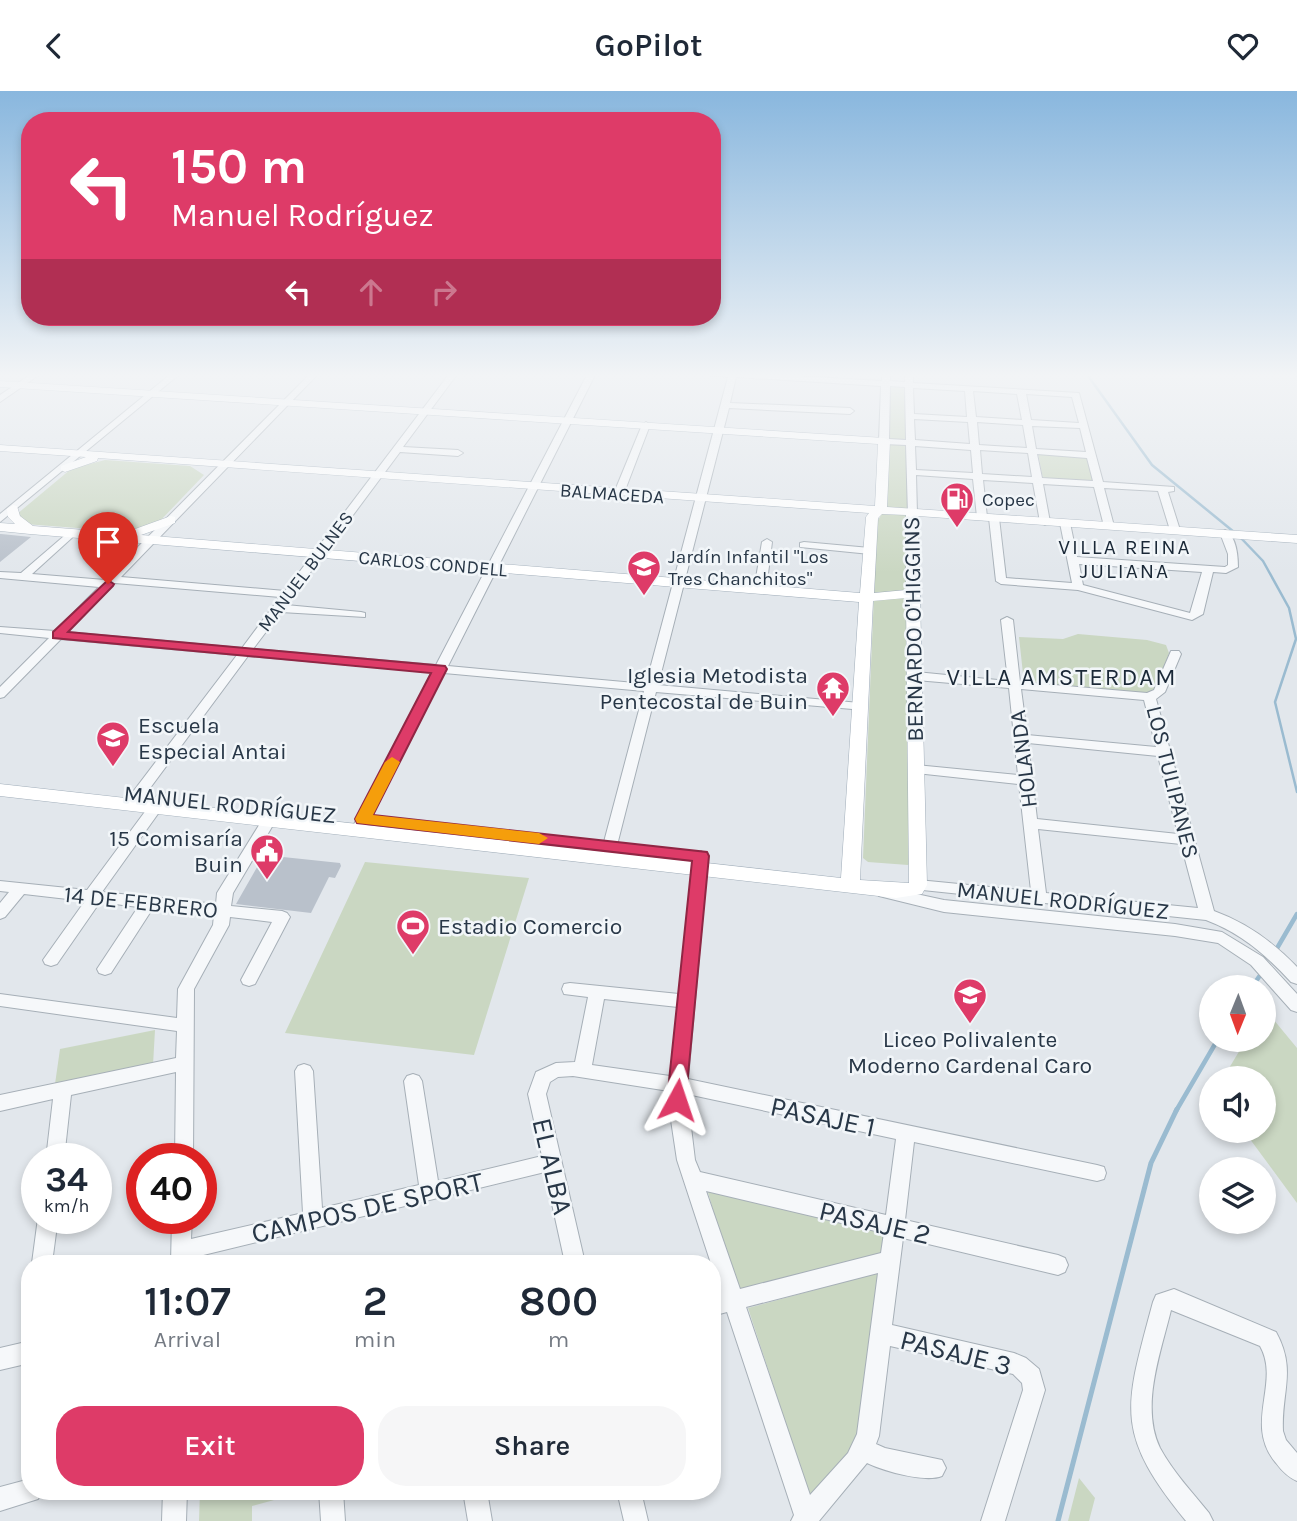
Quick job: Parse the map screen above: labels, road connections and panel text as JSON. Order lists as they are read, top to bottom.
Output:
{
  "streets": {
    "main road": [
      "BALMACEDA",
      "CARLOS CONDELL",
      "BERNARDO O'HIGGINS",
      "MANUEL RODRÍGUEZ"
    ],
    "street": [
      "MANUEL BULNES",
      "HOLANDA",
      "LOS TULIPANES",
      "14 DE FEBRERO",
      "PASAJE 1",
      "EL ALBA",
      "CAMPOS DE SPORT",
      "PASAJE 2",
      "PASAJE 3"
    ]
  },
  "crossings": [
    ["BALMACEDA", "MANUEL BULNES"],
    ["BALMACEDA", "BERNARDO O'HIGGINS"],
    ["CARLOS CONDELL", "MANUEL BULNES"],
    ["CARLOS CONDELL", "BERNARDO O'HIGGINS"],
    ["MANUEL BULNES", "MANUEL RODRÍGUEZ"],
    ["BERNARDO O'HIGGINS", "MANUEL RODRÍGUEZ"],
    ["HOLANDA", "MANUEL RODRÍGUEZ"],
    ["LOS TULIPANES", "MANUEL RODRÍGUEZ"],
    ["PASAJE 1", "EL ALBA"],
    ["EL ALBA", "CAMPOS DE SPORT"]
  ],
  "districts": ["VILLA REINA JULIANA", "VILLA AMSTERDAM"],
  "places": {
    "fuel station": ["Copec"],
    "school or university": ["Jardín Infantil \"Los Tres Chanchitos\"", "Escuela Especial Antai", "Liceo Polivalente Moderno Cardenal Caro"],
    "temple": ["Iglesia Metodista Pentecostal de Buin"],
    "public building": ["15 Comisaría Buin"],
    "sports": ["Estadio Comercio"]
  },
  "north": "bottom",
  "page": {
    "header": "GoPilot",
    "turn": ["150 m", "Manuel Rodríguez"],
    "speed": "34 km/h",
    "limit": "40",
    "eta": [
      "11:07",
      "Arrival",
      "2",
      "min",
      "800",
      "m"
    ],
    "buttons": ["Exit", "Share"]
  }
}
